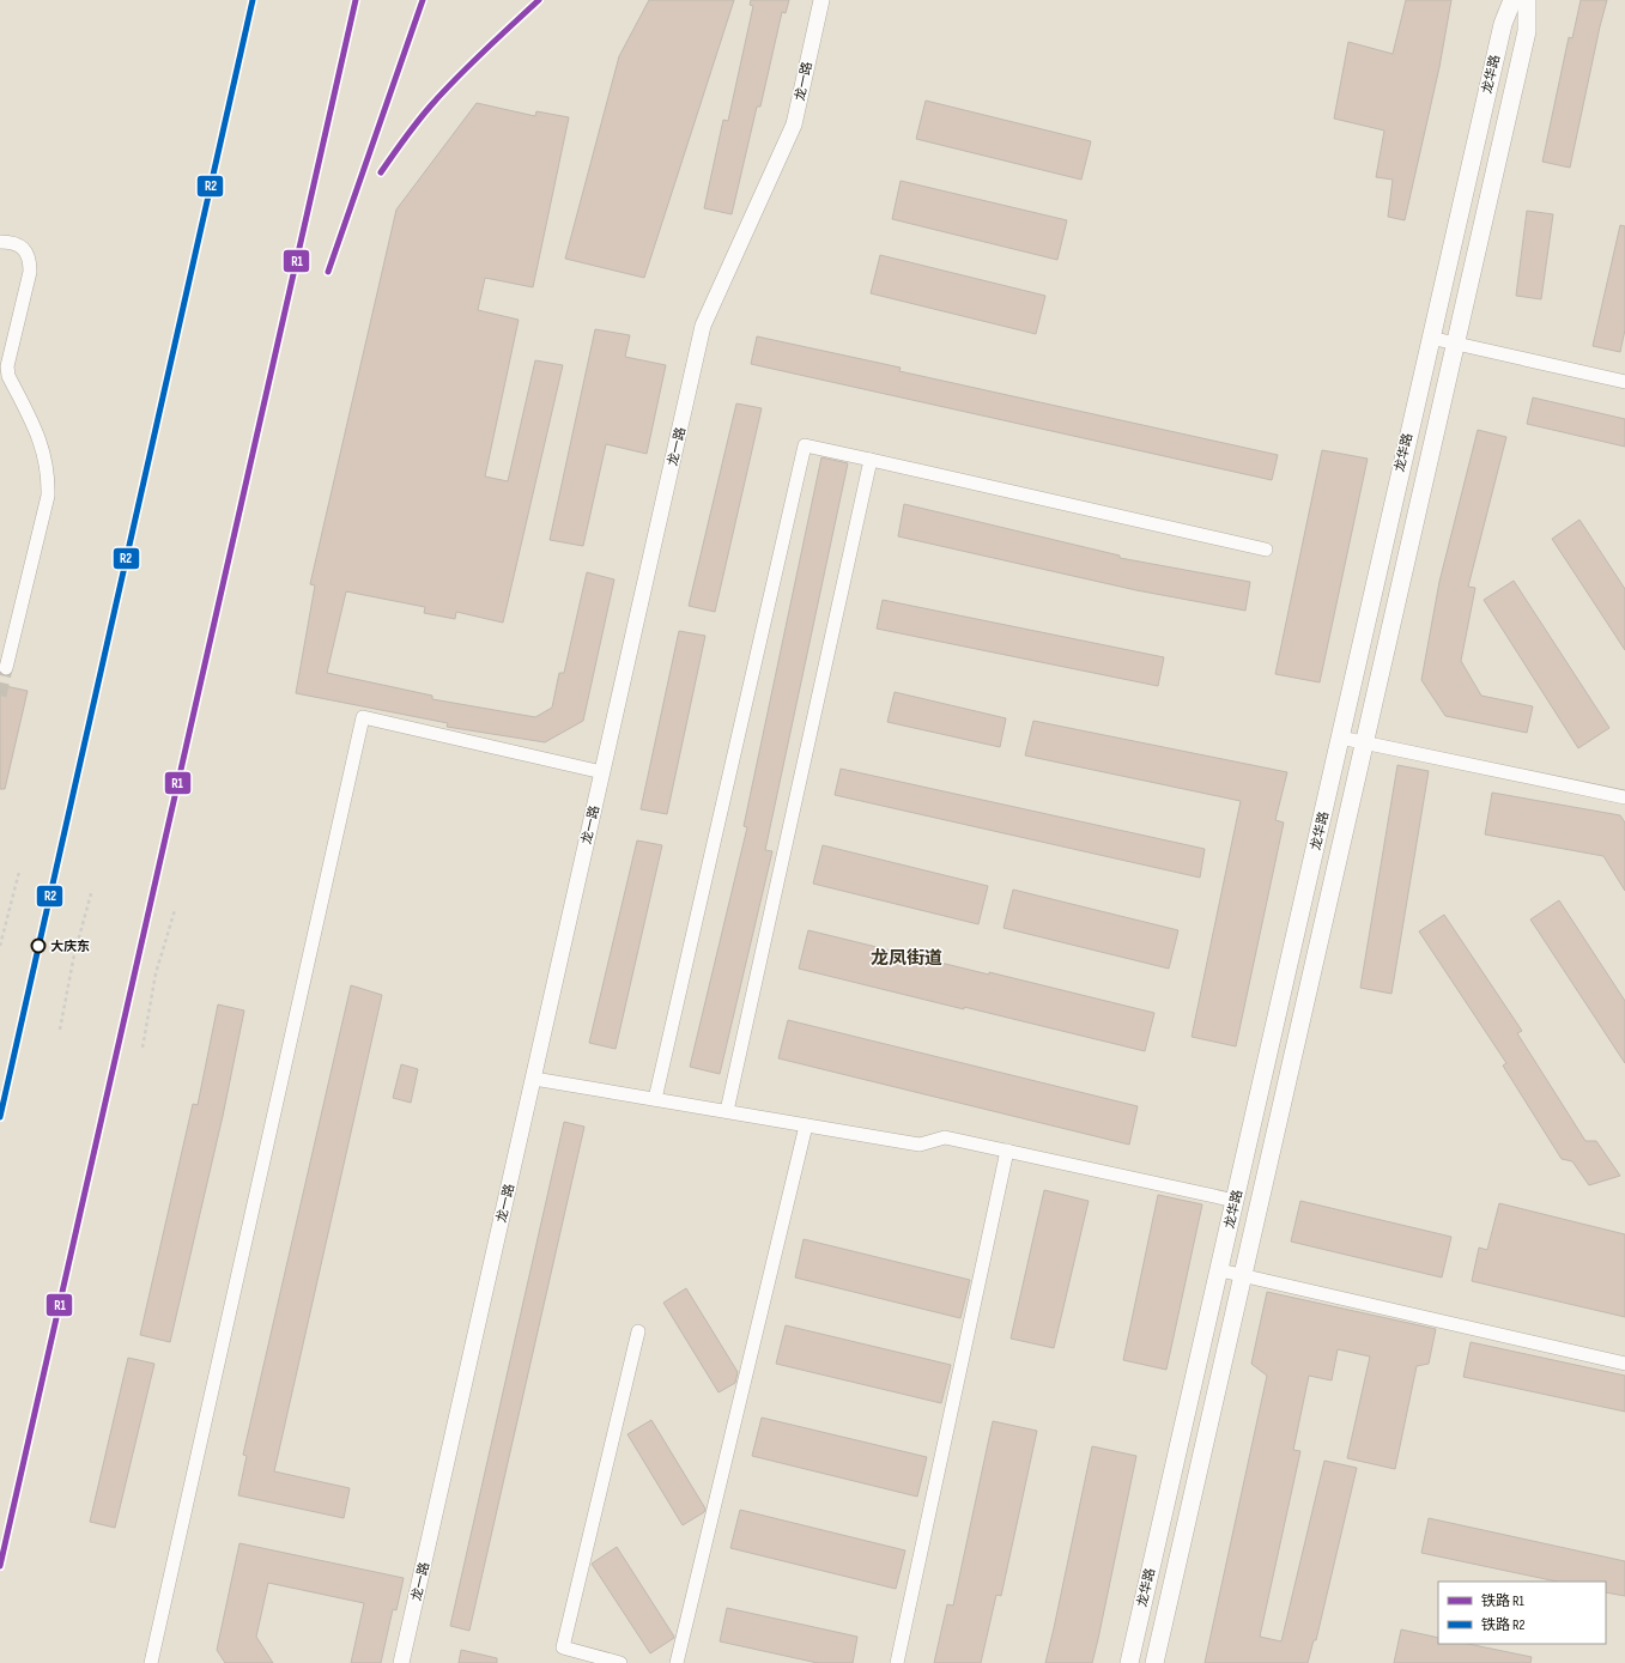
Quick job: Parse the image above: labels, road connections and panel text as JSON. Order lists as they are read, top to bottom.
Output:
{
  "streets": {
    "main road": ["龙华路"],
    "street": ["龙一路"]
  },
  "districts": ["龙凤街道"],
  "places": ["大庆东"],
  "lines": ["rail line R1", "rail line R2"],
  "legend": ["铁路 R1", "铁路 R2"]
}
